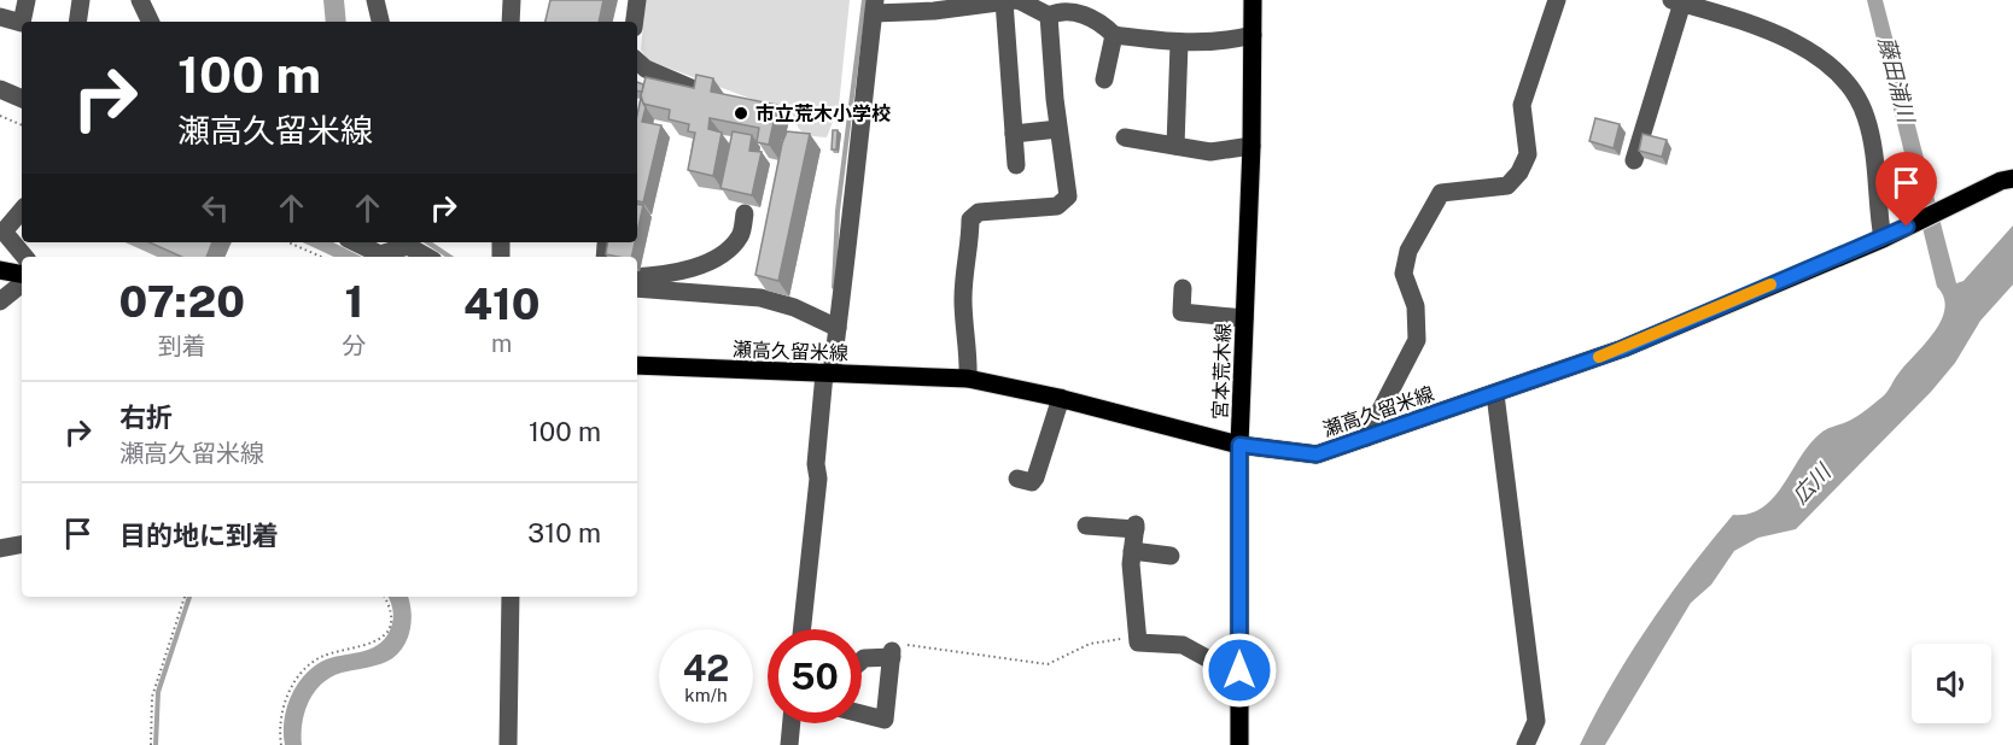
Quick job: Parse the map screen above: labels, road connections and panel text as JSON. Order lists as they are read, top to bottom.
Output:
{
  "streets": {
    "main road": ["瀬高久留米線", "宮本荒木線"]
  },
  "crossings": [
    ["瀬高久留米線", "宮本荒木線"]
  ],
  "water": ["藤田浦川", "広川"],
  "places": ["市立荒木小学校"],
  "page": {
    "turn": ["100 m", "瀬高久留米線"],
    "eta": [
      "07:20",
      "到着",
      "1",
      "分",
      "410",
      "m"
    ],
    "list": [
      {
        "name": "右折",
        "note": "瀬高久留米線",
        "value": "100 m"
      },
      {
        "name": "目的地に到着",
        "value": "310 m"
      }
    ],
    "speed": "42 km/h",
    "limit": "50"
  }
}
